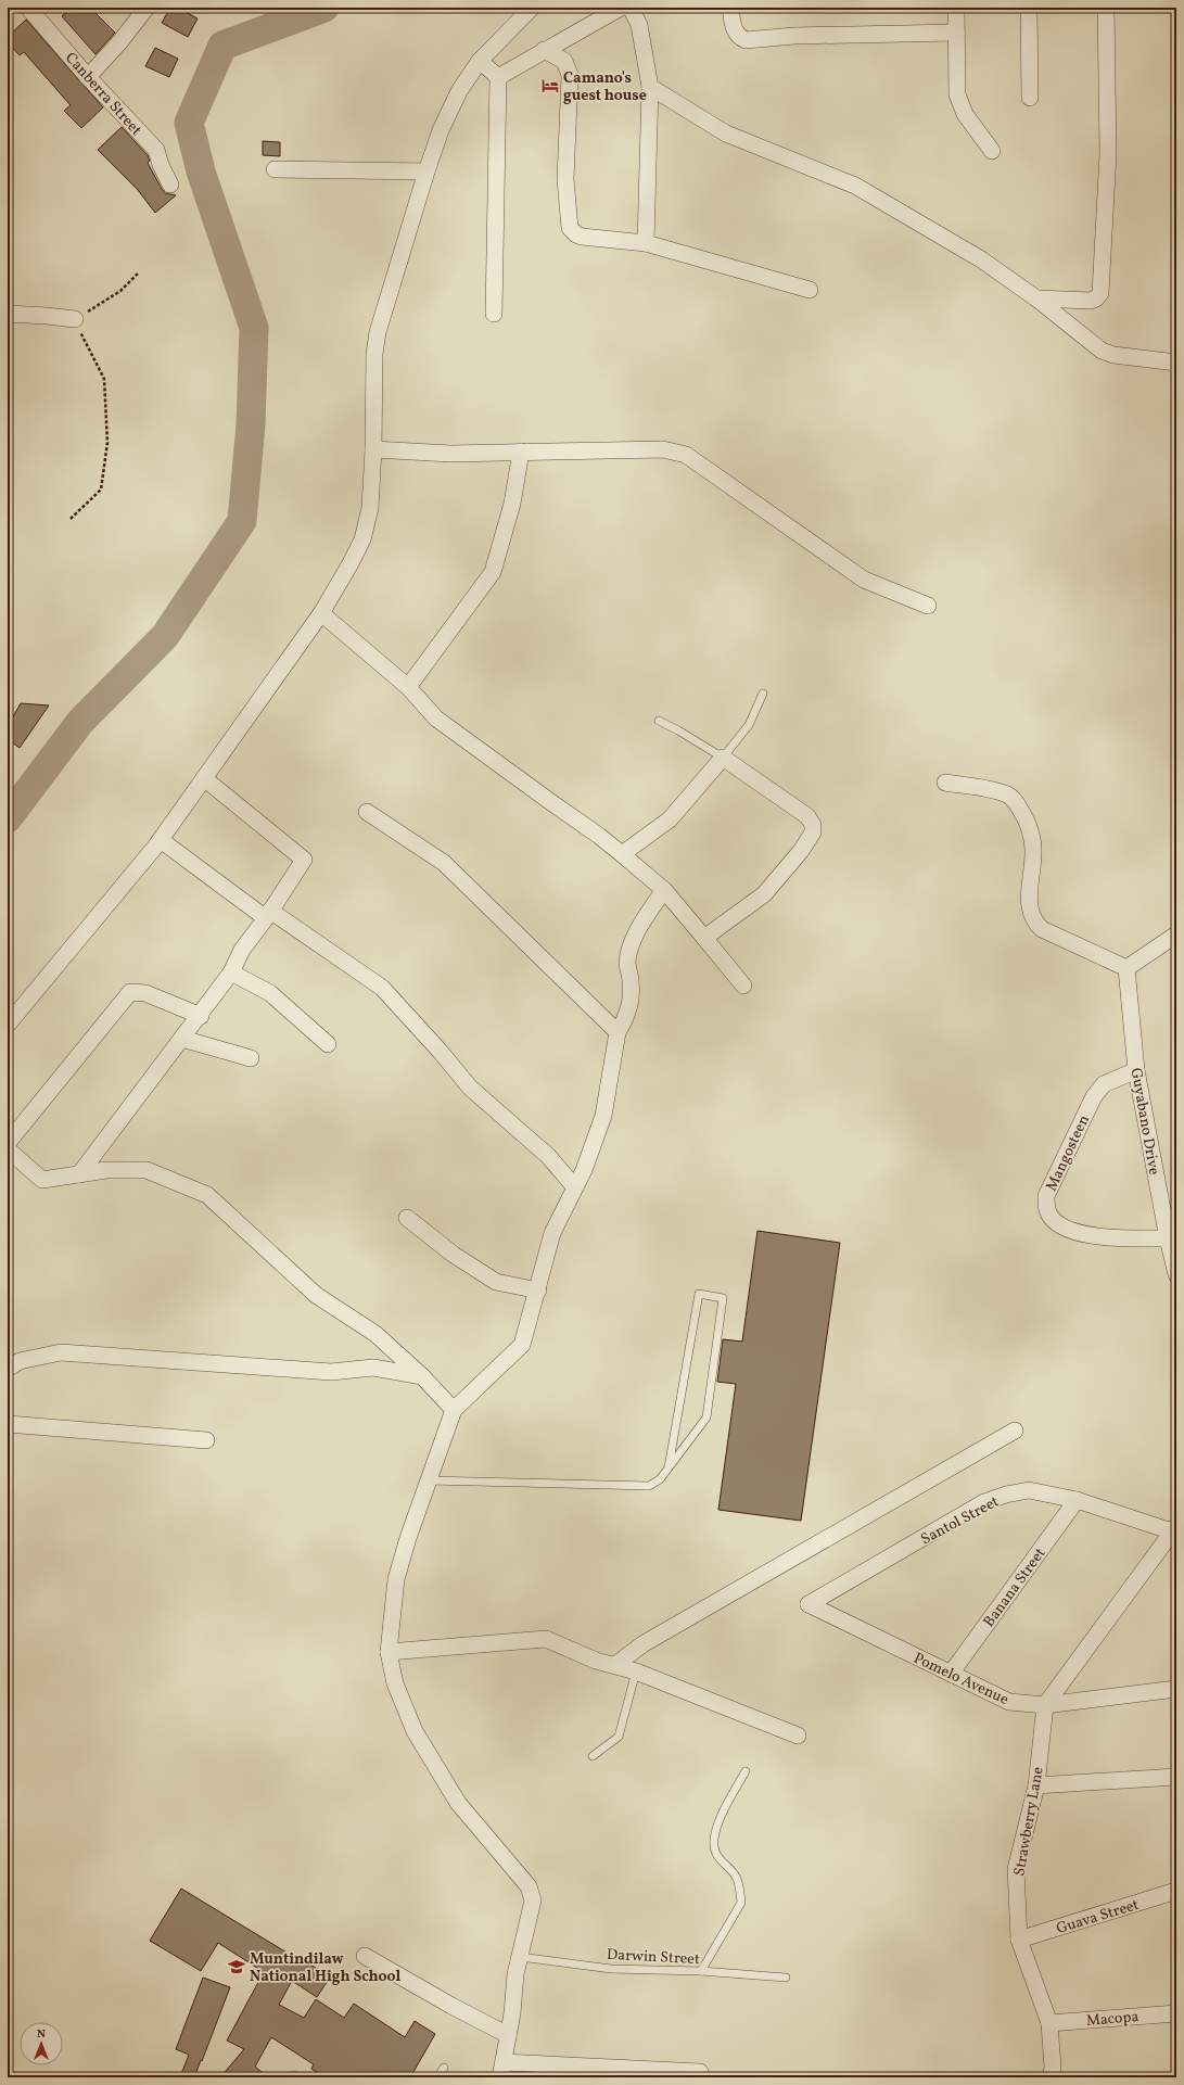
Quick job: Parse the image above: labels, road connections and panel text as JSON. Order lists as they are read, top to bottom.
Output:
{
  "streets": {
    "street": [
      "Canberra Street",
      "Guyabano Drive",
      "Mangosteen",
      "Santol Street",
      "Banana Street",
      "Pomelo Avenue",
      "Strawberry Lane",
      "Guava Street",
      "Macopa"
    ],
    "lane": ["Darwin Street"]
  },
  "crossings": [
    ["Guyabano Drive", "Mangosteen"],
    ["Santol Street", "Banana Street"],
    ["Santol Street", "Pomelo Avenue"],
    ["Banana Street", "Pomelo Avenue"],
    ["Pomelo Avenue", "Strawberry Lane"],
    ["Strawberry Lane", "Guava Street"],
    ["Strawberry Lane", "Macopa"]
  ],
  "places": {
    "hotel": ["Camano's guest house"],
    "school or university": ["Muntindilaw National High School"]
  },
  "north": "top"
}
